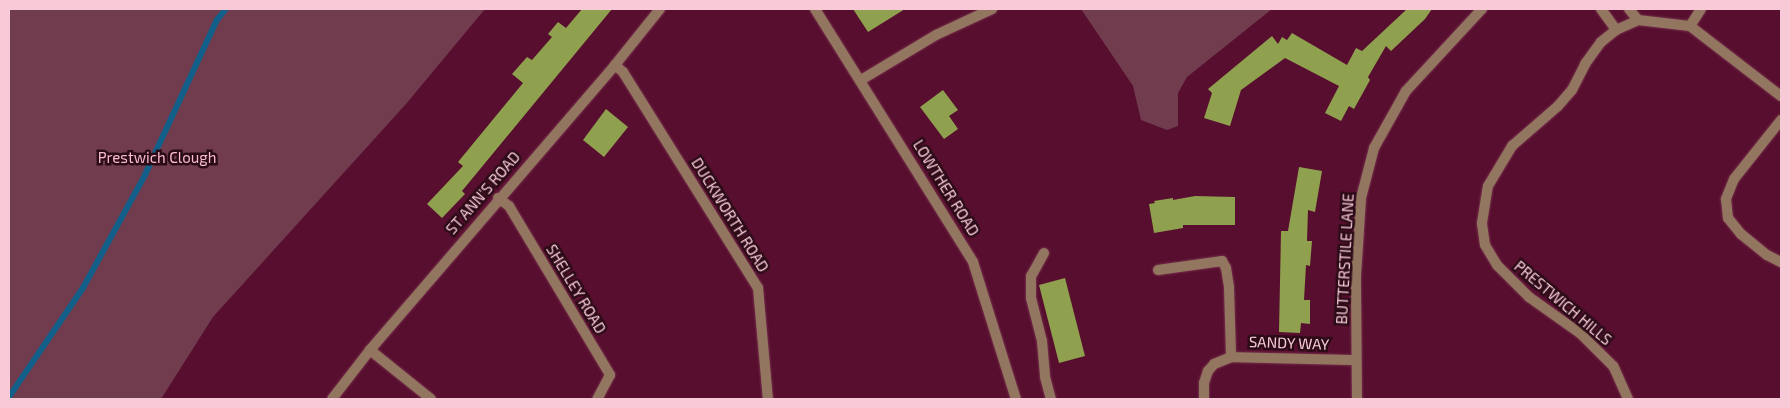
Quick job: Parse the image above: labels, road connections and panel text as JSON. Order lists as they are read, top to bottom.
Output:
{
  "streets": {
    "street": [
      "LOWTHER ROAD",
      "ST ANN'S ROAD",
      "DUCKWORTH ROAD",
      "BUTTERSTILE LANE",
      "SHELLEY ROAD",
      "PRESTWICH HILLS",
      "SANDY WAY"
    ]
  },
  "crossings": [
    ["ST ANN'S ROAD", "DUCKWORTH ROAD"],
    ["ST ANN'S ROAD", "SHELLEY ROAD"],
    ["BUTTERSTILE LANE", "SANDY WAY"]
  ],
  "parks": ["Prestwich Clough"]
}
